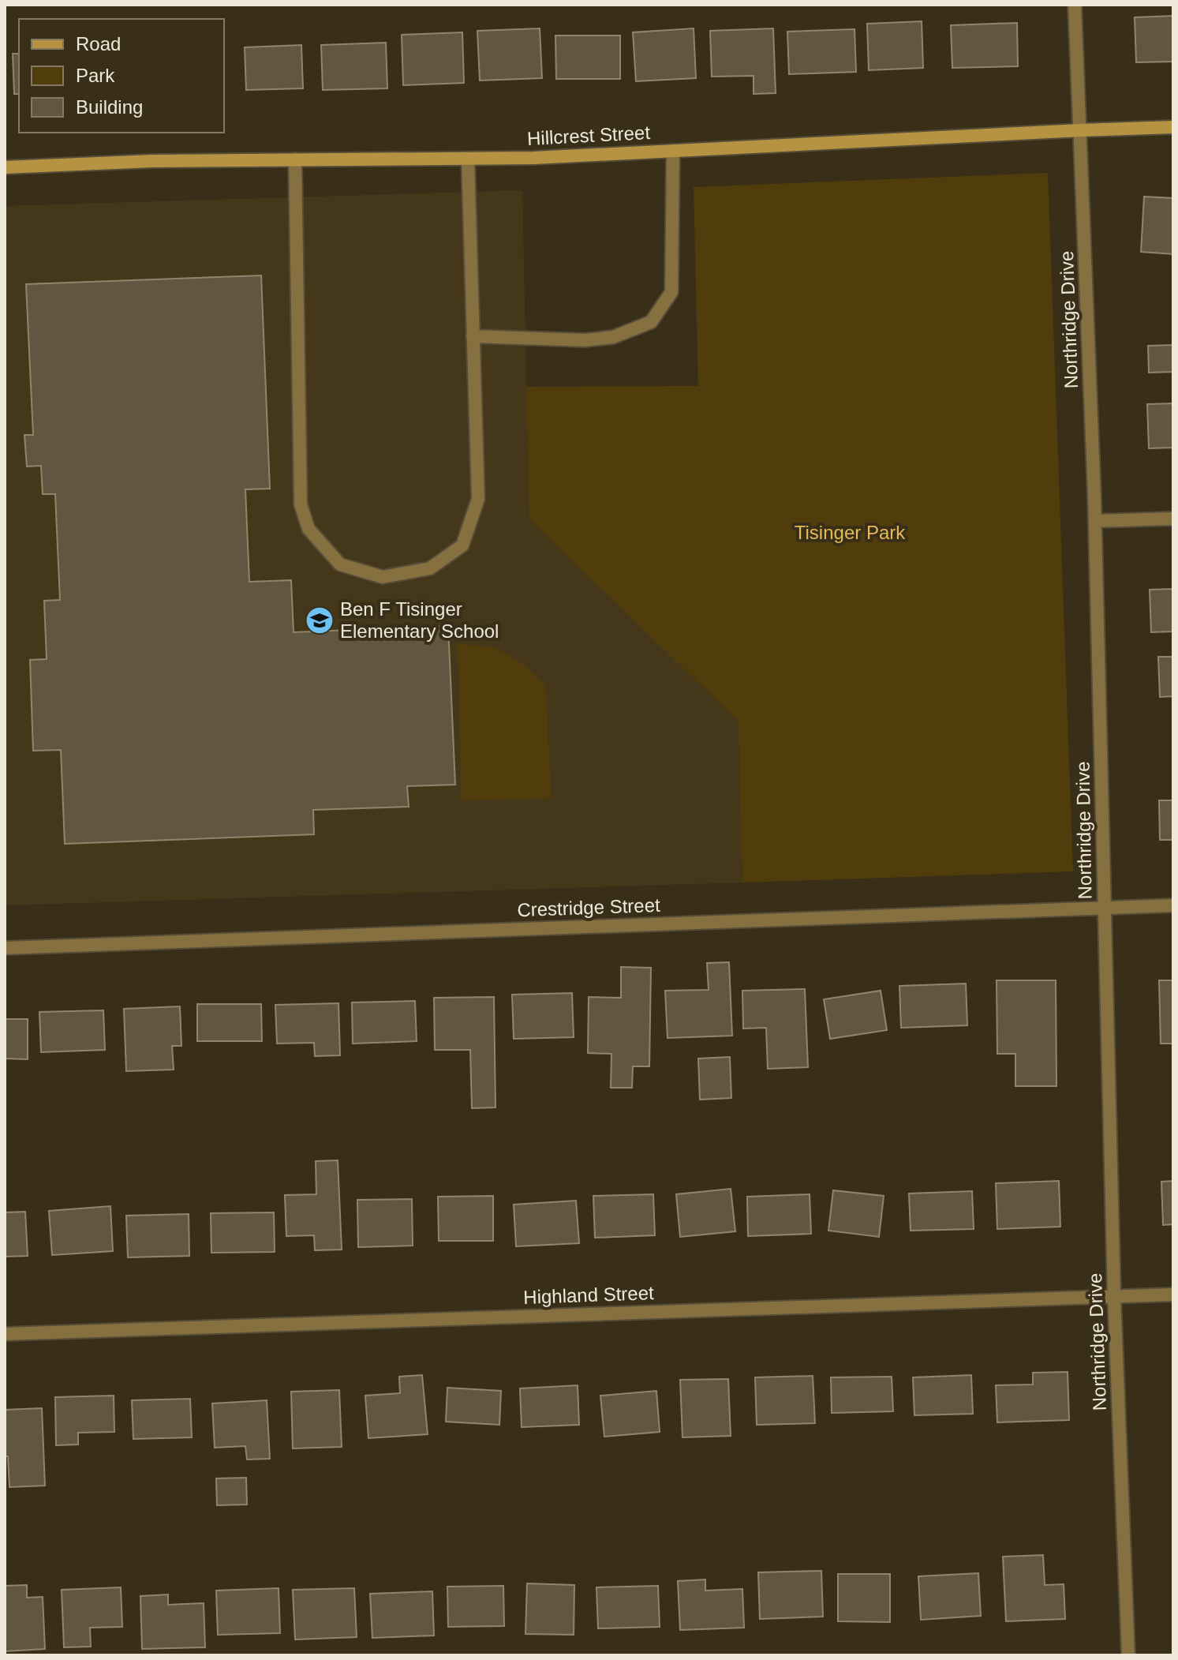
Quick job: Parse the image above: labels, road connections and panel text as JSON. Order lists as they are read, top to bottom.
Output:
{
  "streets": {
    "street": [
      "Hillcrest Street",
      "Northridge Drive",
      "Crestridge Street",
      "Highland Street"
    ]
  },
  "crossings": [
    ["Hillcrest Street", "Northridge Drive"],
    ["Northridge Drive", "Crestridge Street"],
    ["Northridge Drive", "Highland Street"]
  ],
  "parks": ["Tisinger Park"],
  "places": {
    "school or university": ["Ben F Tisinger Elementary School"]
  },
  "legend": ["Road", "Park", "Building"]
}
